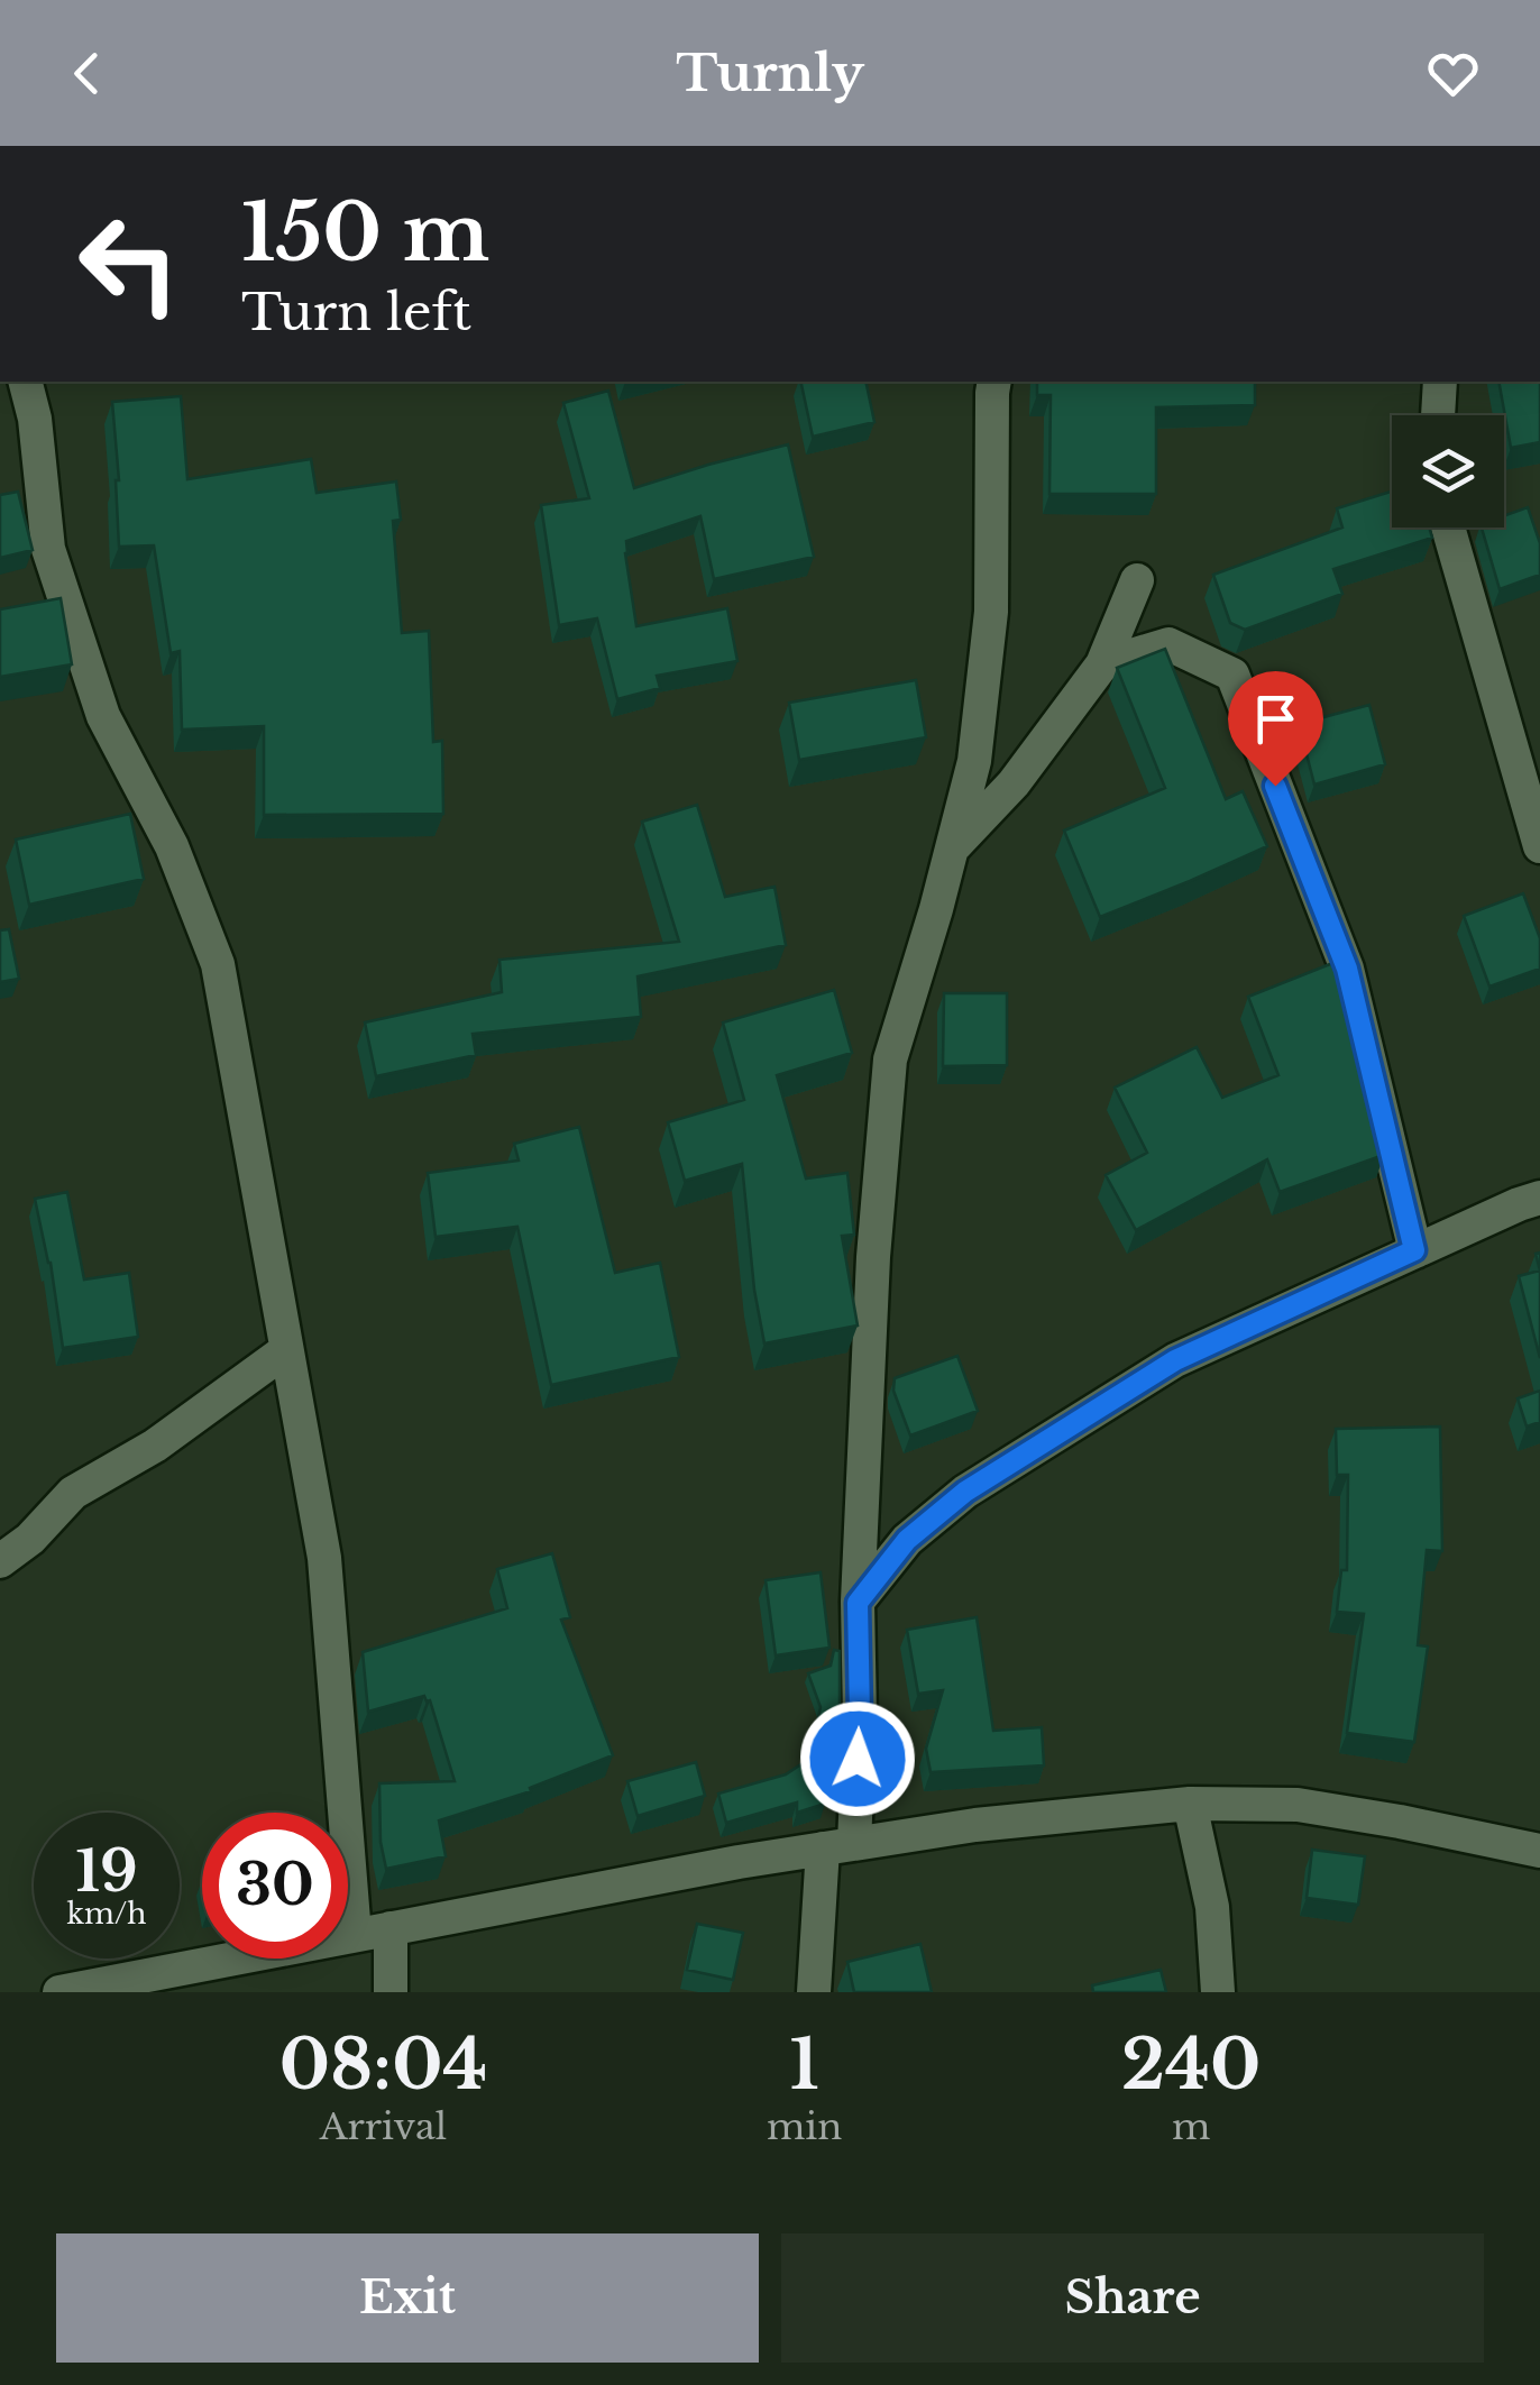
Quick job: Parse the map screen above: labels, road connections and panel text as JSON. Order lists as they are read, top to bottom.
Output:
{
  "page": {
    "header": "Turnly",
    "turn": ["150 m", "Turn left"],
    "speed": "19 km/h",
    "limit": "30",
    "eta": [
      "08:04",
      "Arrival",
      "1",
      "min",
      "240",
      "m"
    ],
    "buttons": ["Exit", "Share"]
  }
}
